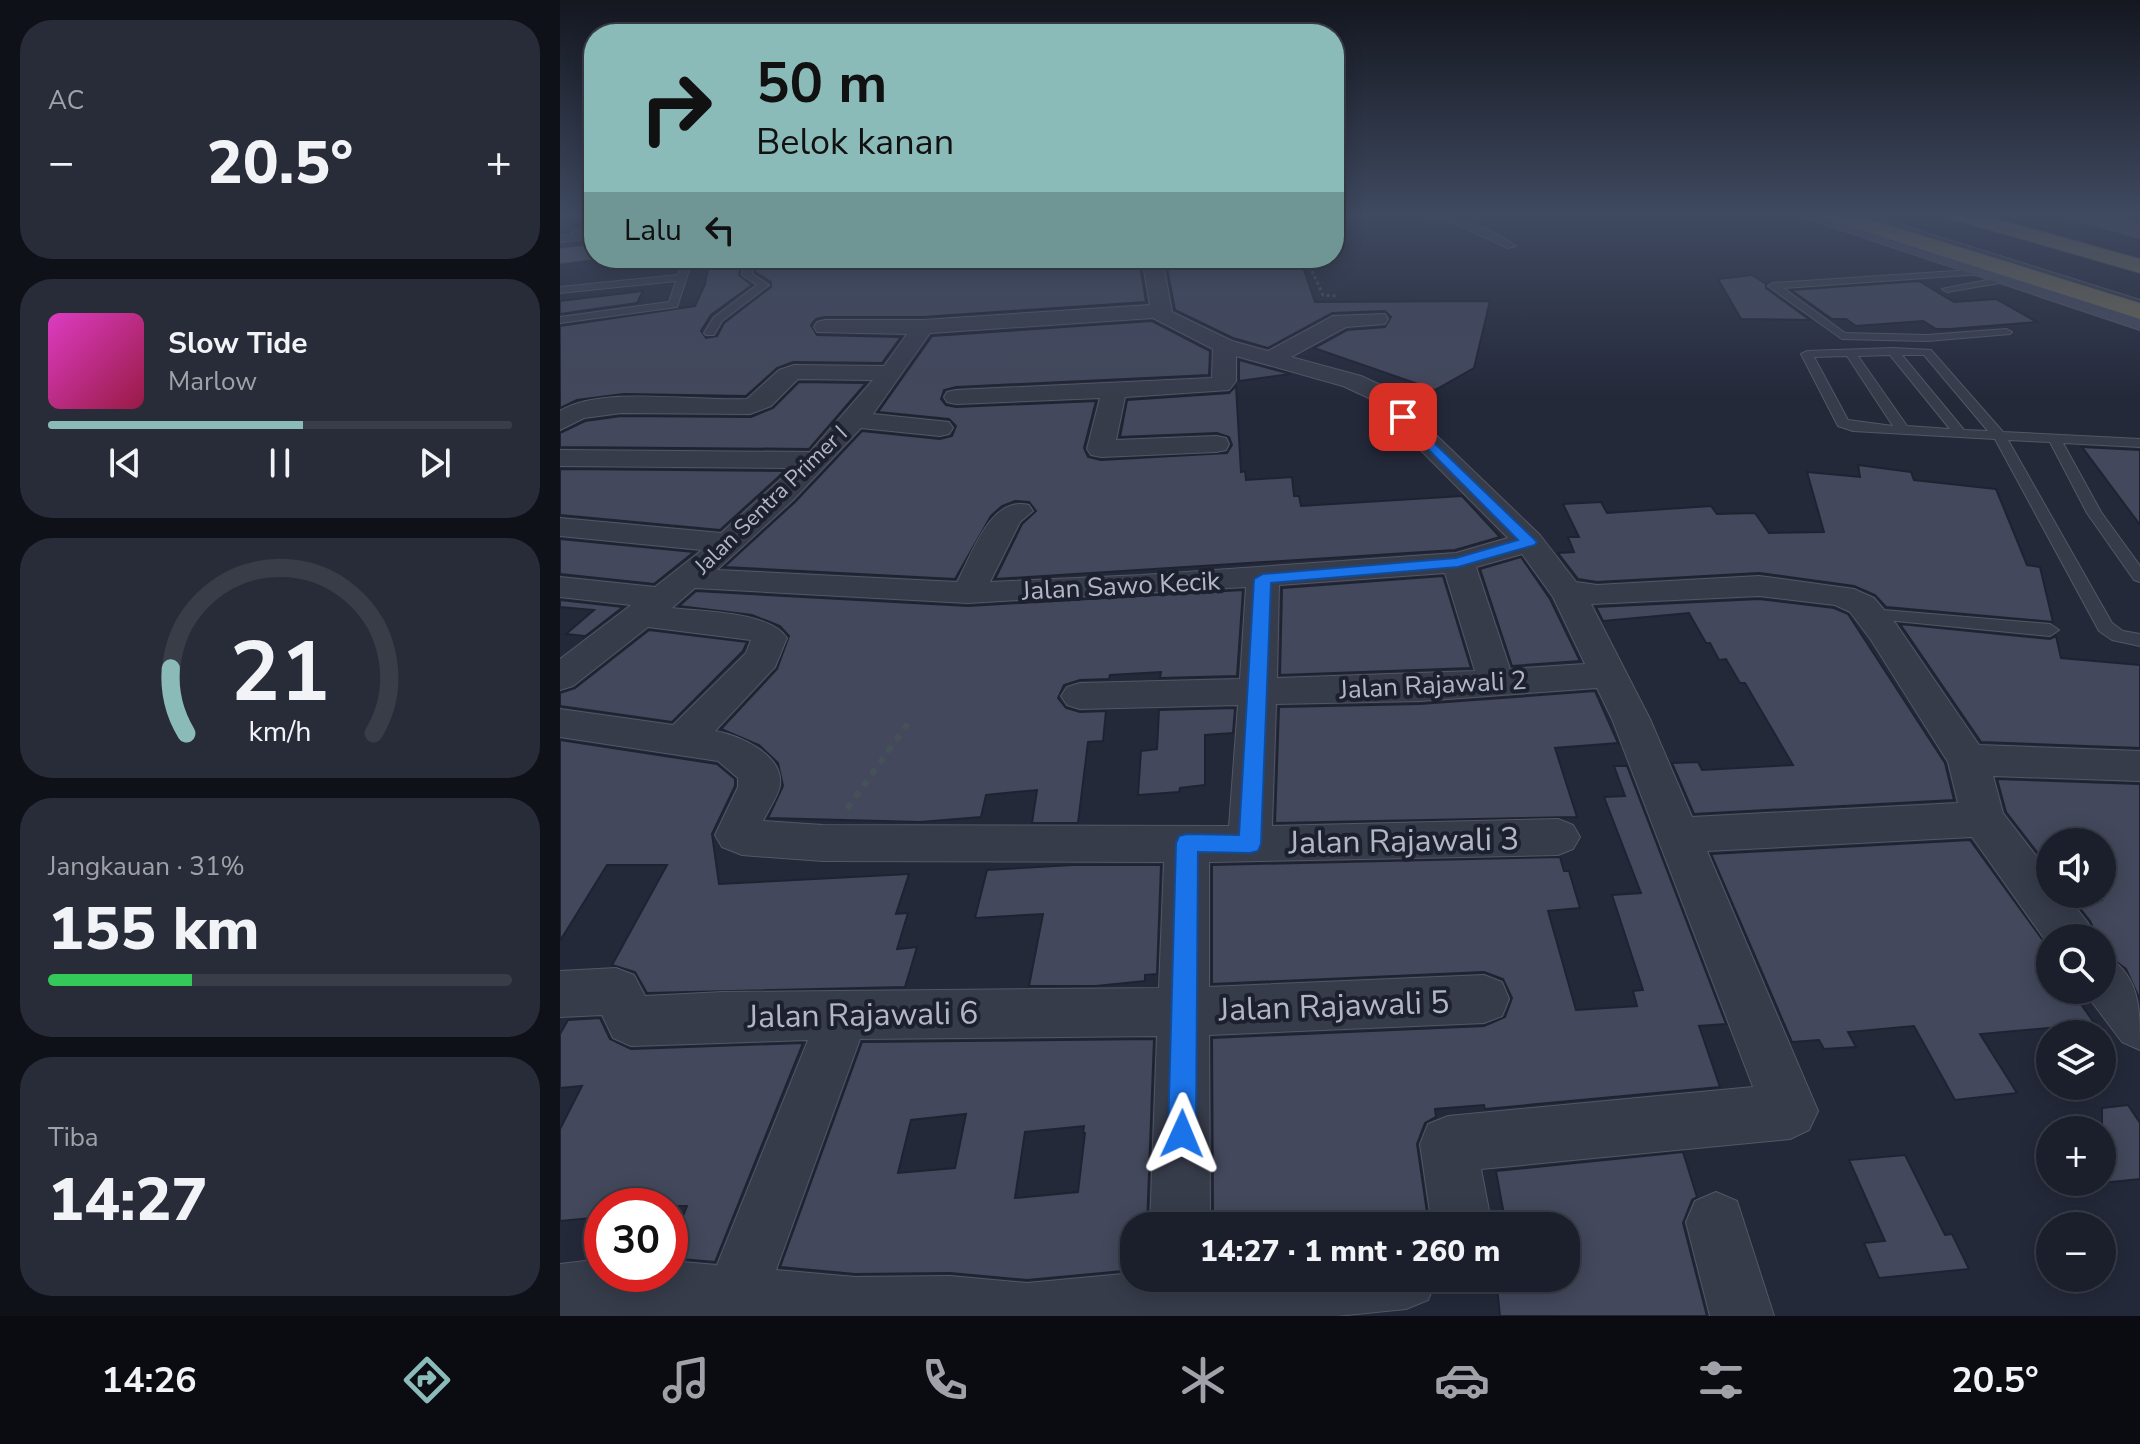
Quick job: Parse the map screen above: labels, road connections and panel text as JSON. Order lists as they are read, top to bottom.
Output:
{
  "streets": {
    "street": [
      "Jalan Sentra Primer I",
      "Jalan Sawo Kecik",
      "Jalan Rajawali 2",
      "Jalan Rajawali 3",
      "Jalan Rajawali 5",
      "Jalan Rajawali 6"
    ]
  },
  "crossings": [
    ["Jalan Sentra Primer I", "Jalan Sawo Kecik"],
    ["Jalan Rajawali 5", "Jalan Rajawali 6"]
  ],
  "page": {
    "tile": [
      "AC",
      ["Jangkauan · 31%", "155 km"],
      ["Tiba", "14:27"]
    ],
    "turn": ["50 m", "Belok kanan"],
    "heat": ["−", "20.5°", "+"],
    "then": "Lalu",
    "song": ["Slow Tide", "Marlow"],
    "map_buttons": ["+", "−"],
    "limit": "30",
    "trip": "14:27 · 1 mnt · 260 m",
    "tabs": ["14:26", "20.5°"],
    "gauge": ["21", "km/h"]
  }
}
